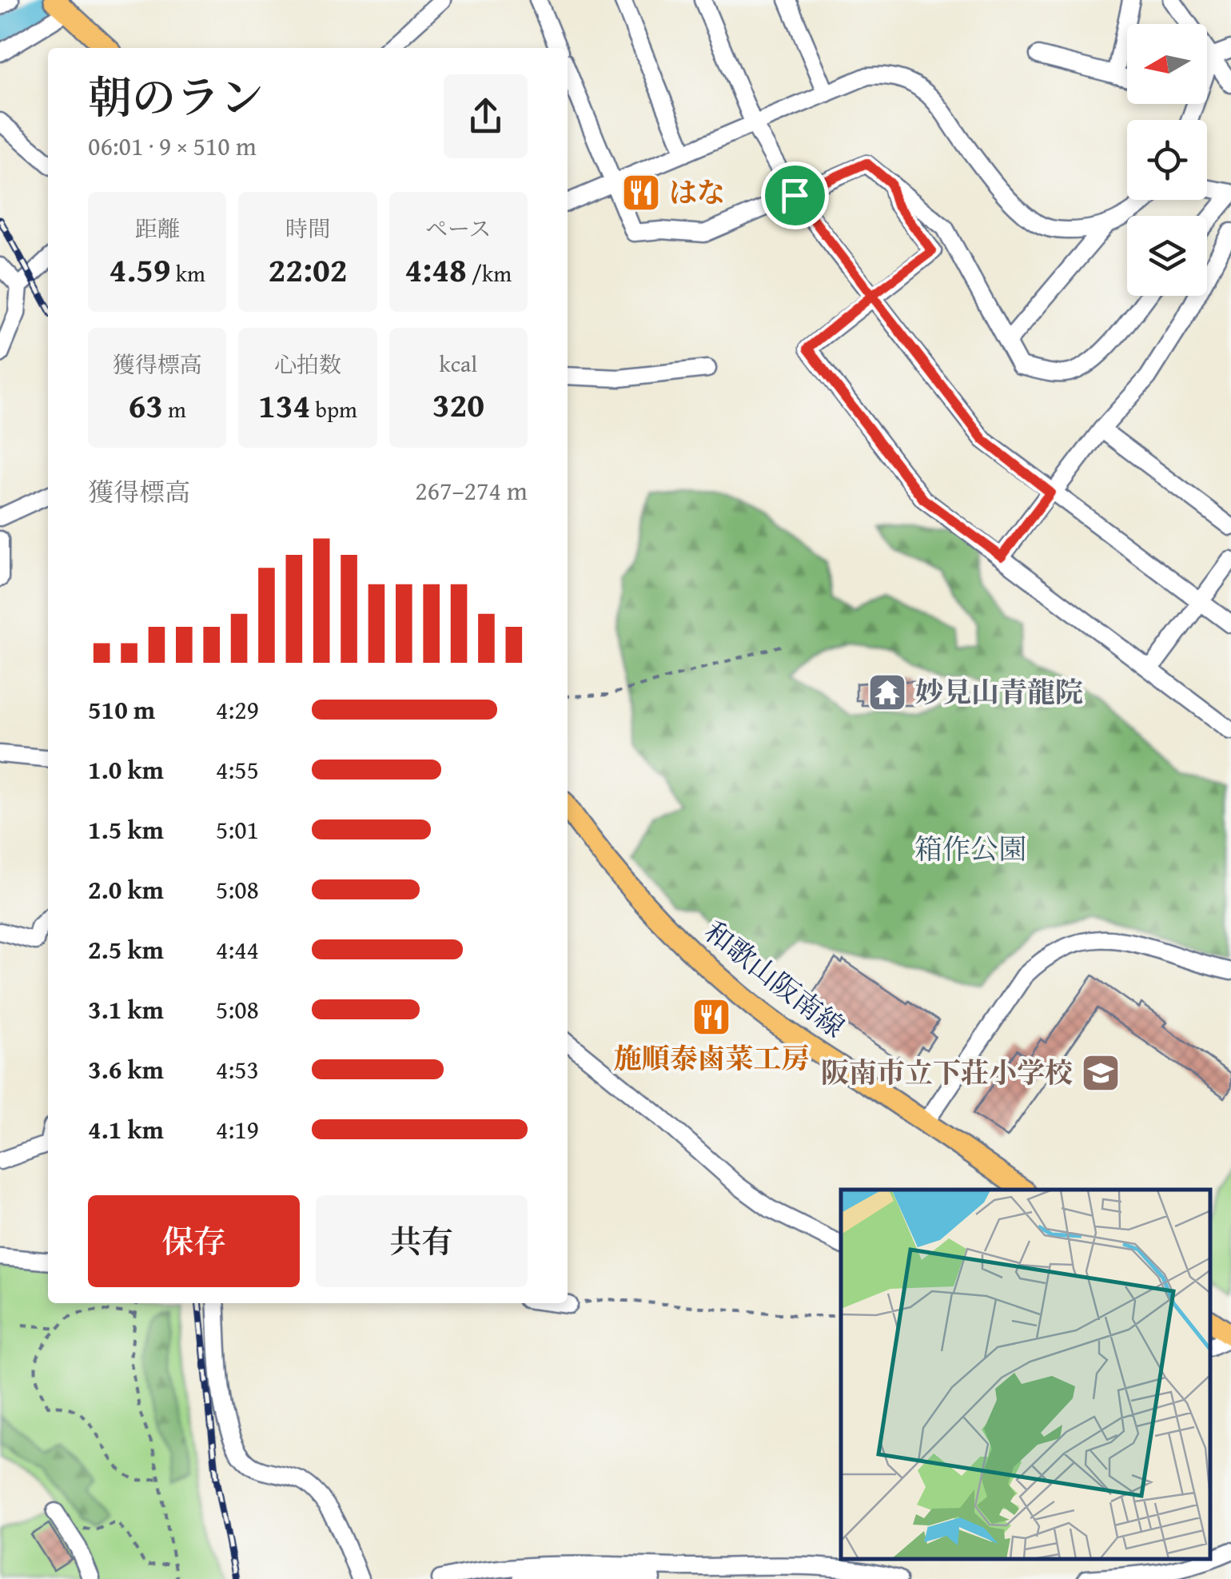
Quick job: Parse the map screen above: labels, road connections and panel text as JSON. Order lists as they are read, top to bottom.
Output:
{
  "streets": {
    "main road": ["和歌山阪南線"]
  },
  "parks": ["箱作公園"],
  "places": {
    "restaurant": ["はな", "施順泰鹵菜工房"],
    "temple": ["妙見山青龍院"],
    "school or university": ["阪南市立下荘小学校"]
  },
  "north": "left",
  "page": {
    "heading": ["朝のラン", "06:01 · 9 × 510 m"],
    "stats": [
      ["距離", "4.59 km"],
      ["時間", "22:02"],
      ["ペース", "4:48 /km"],
      ["獲得標高", "63 m"],
      ["心拍数", "134 bpm"],
      ["kcal", "320"]
    ],
    "chart": ["獲得標高", "267–274 m"],
    "list": [
      {
        "name": "510 m",
        "note": "4:29"
      },
      {
        "name": "1.0 km",
        "note": "4:55"
      },
      {
        "name": "1.5 km",
        "note": "5:01"
      },
      {
        "name": "2.0 km",
        "note": "5:08"
      },
      {
        "name": "2.5 km",
        "note": "4:44"
      },
      {
        "name": "3.1 km",
        "note": "5:08"
      },
      {
        "name": "3.6 km",
        "note": "4:53"
      },
      {
        "name": "4.1 km",
        "note": "4:19"
      }
    ],
    "buttons": ["保存", "共有"]
  }
}
